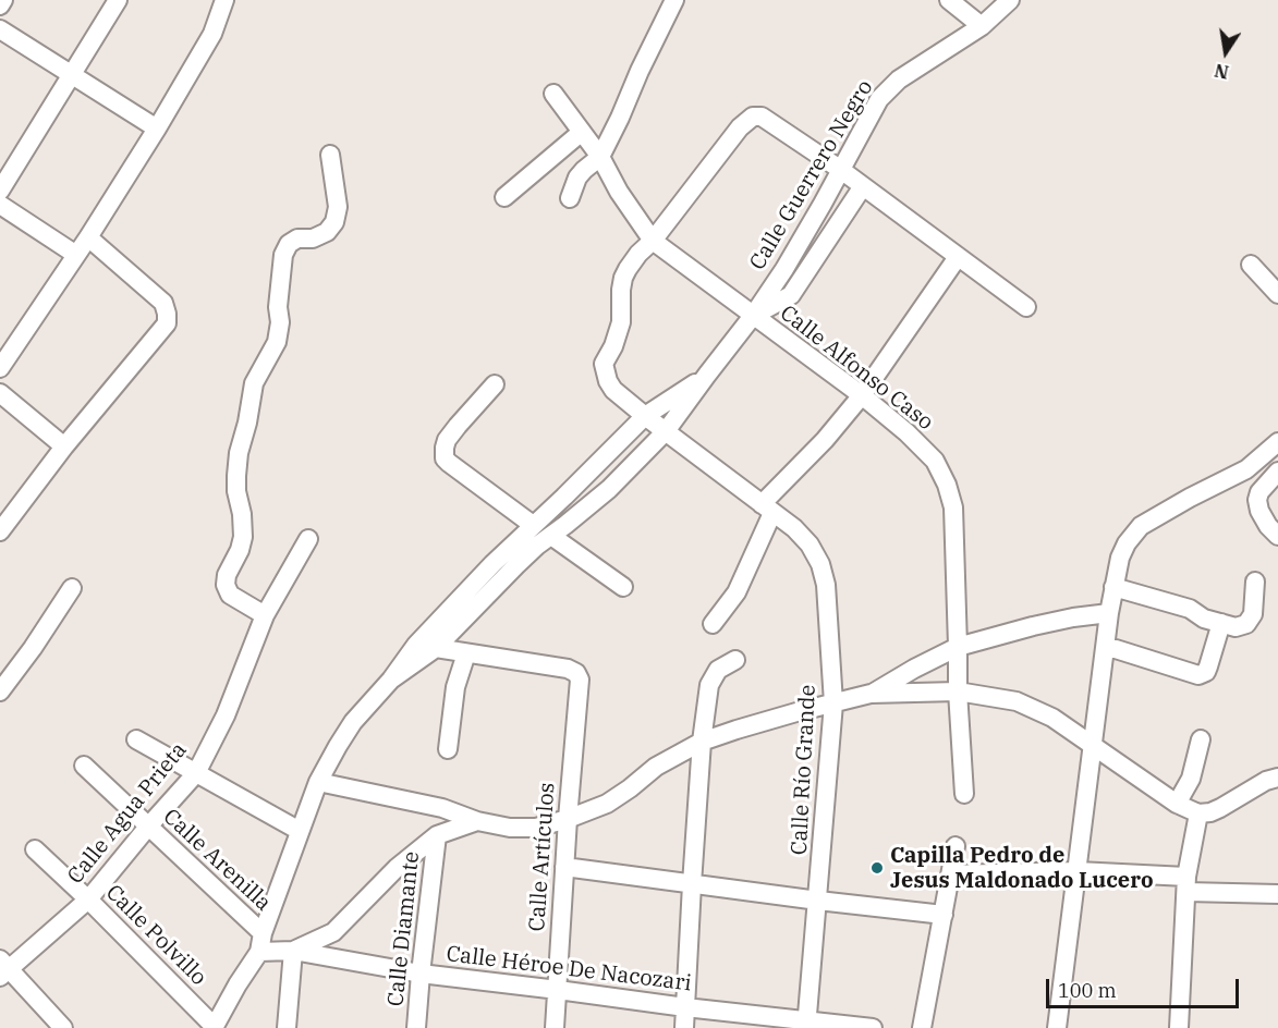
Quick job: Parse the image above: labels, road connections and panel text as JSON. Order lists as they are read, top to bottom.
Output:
{
  "streets": {
    "street": [
      "Calle Guerrero Negro",
      "Calle Alfonso Caso",
      "Calle Río Grande",
      "Calle Agua Prieta",
      "Calle Artículos",
      "Calle Arenilla",
      "Calle Diamante",
      "Calle Polvillo",
      "Calle Héroe De Nacozari"
    ]
  },
  "crossings": [
    ["Calle Guerrero Negro", "Calle Alfonso Caso"],
    ["Calle Guerrero Negro", "Calle Río Grande"],
    ["Calle Guerrero Negro", "Calle Arenilla"],
    ["Calle Guerrero Negro", "Calle Polvillo"],
    ["Calle Guerrero Negro", "Calle Héroe De Nacozari"],
    ["Calle Alfonso Caso", "Calle Río Grande"],
    ["Calle Río Grande", "Calle Héroe De Nacozari"],
    ["Calle Agua Prieta", "Calle Arenilla"],
    ["Calle Agua Prieta", "Calle Polvillo"],
    ["Calle Artículos", "Calle Héroe De Nacozari"],
    ["Calle Arenilla", "Calle Héroe De Nacozari"],
    ["Calle Diamante", "Calle Héroe De Nacozari"]
  ],
  "places": ["Capilla Pedro de Jesus Maldonado Lucero"],
  "scale_bar": "100 m",
  "north": "bottom"
}
